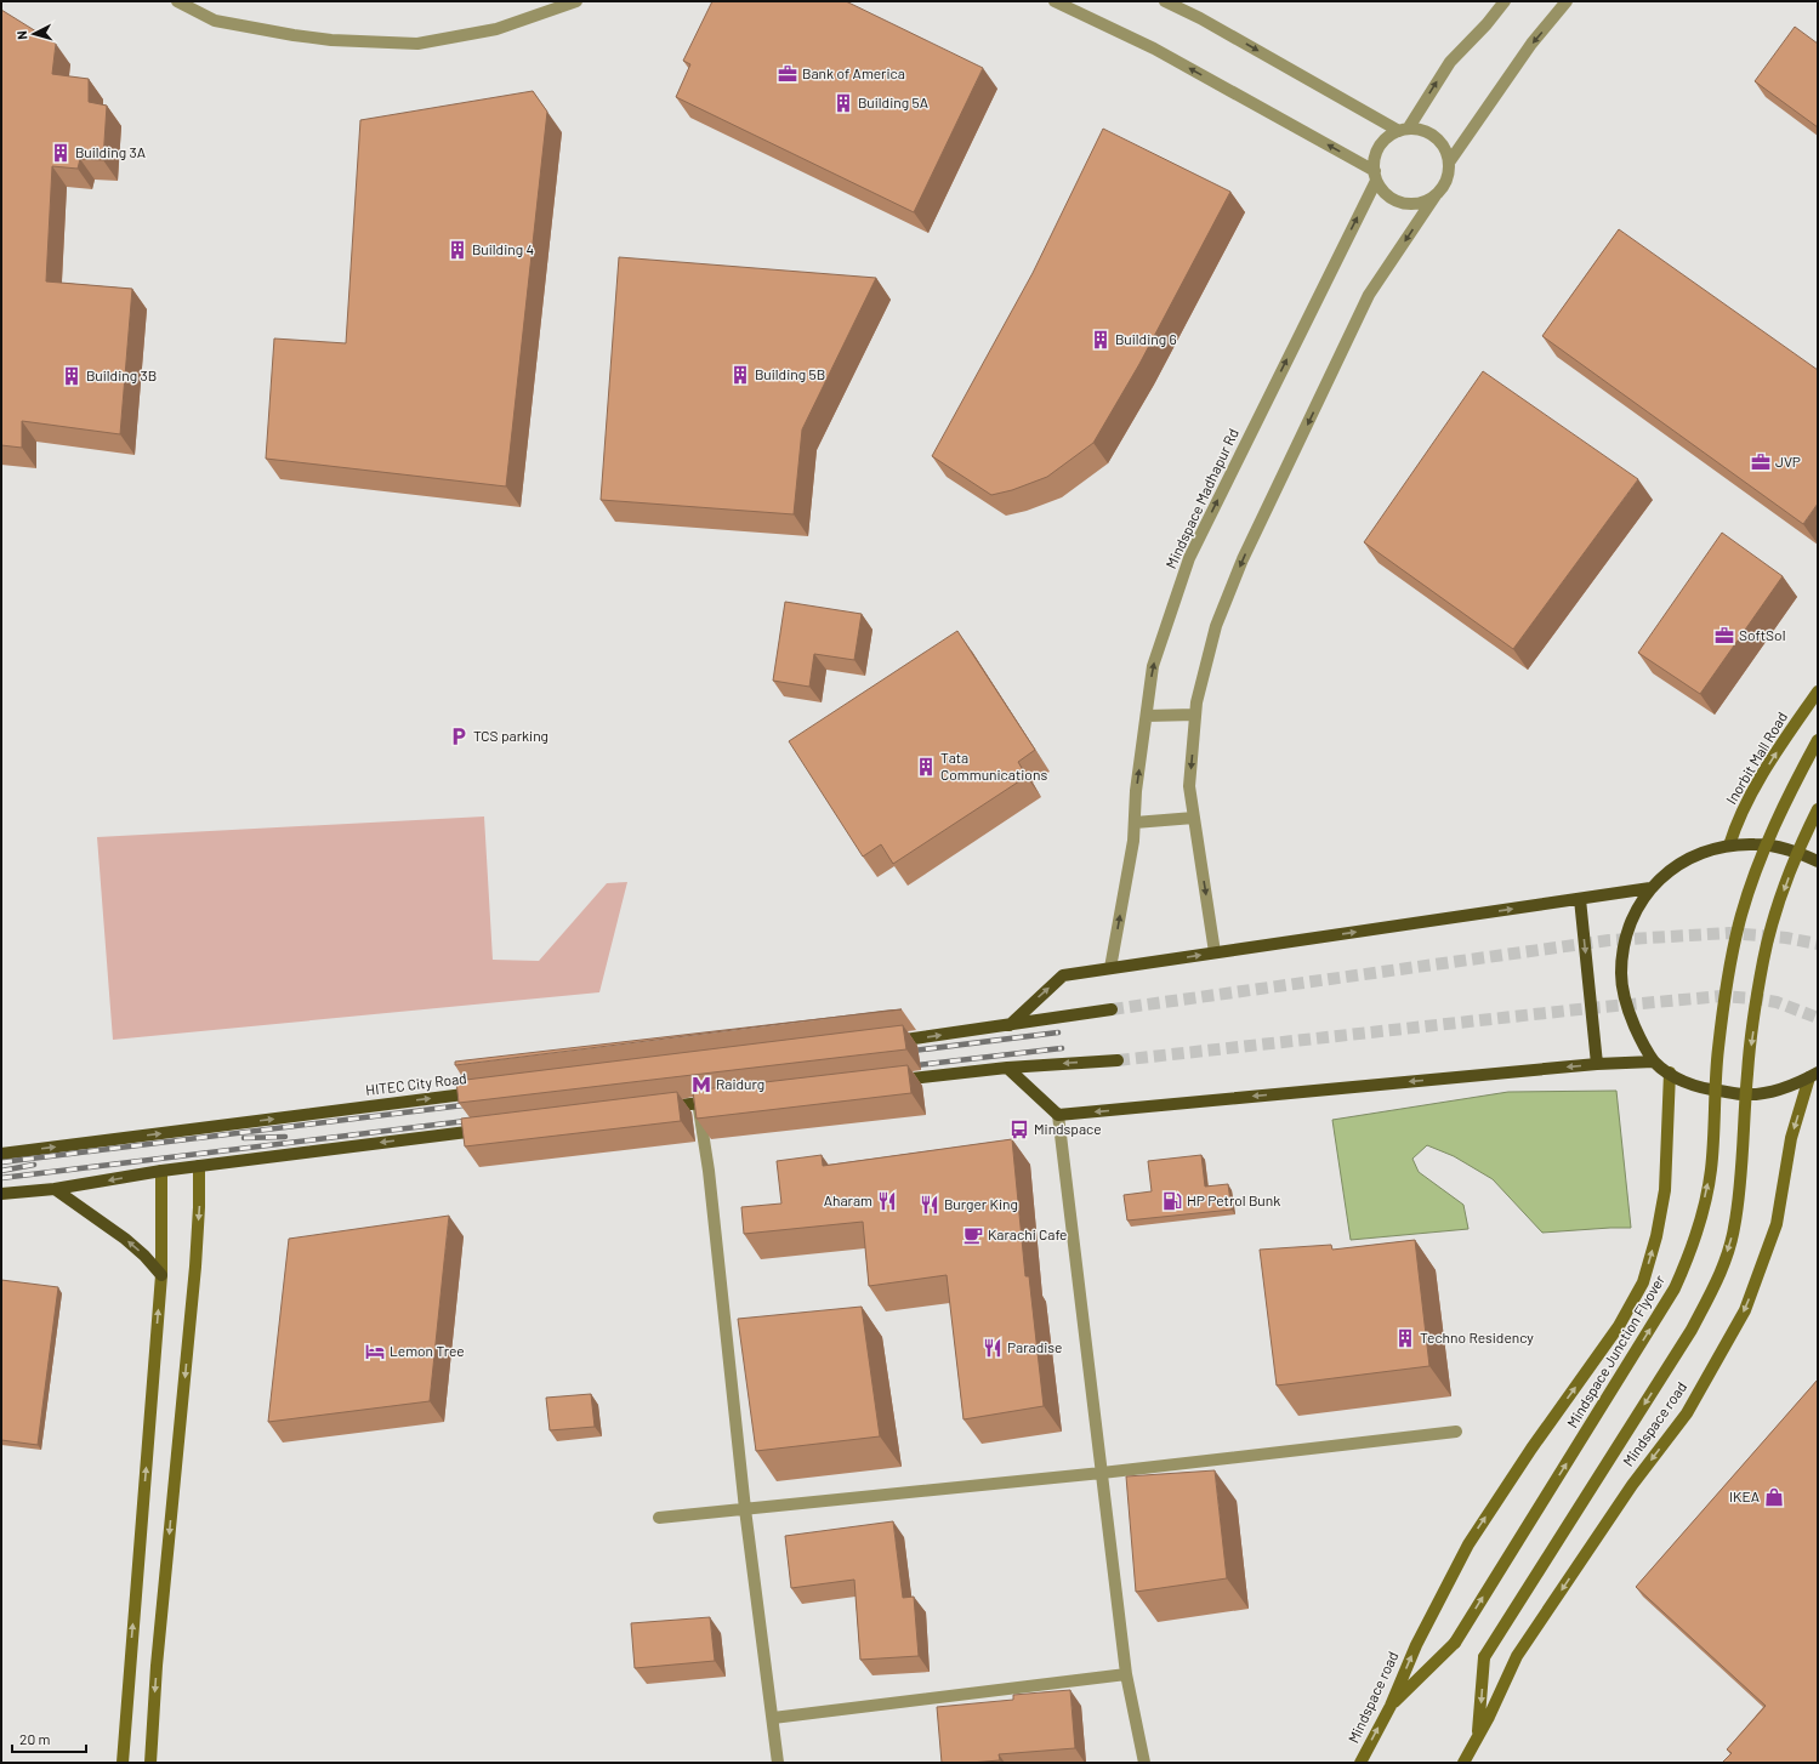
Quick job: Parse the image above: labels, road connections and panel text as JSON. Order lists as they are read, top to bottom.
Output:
{
  "streets": {
    "main road": [
      "Inorbit Mall Road",
      "HITEC City Road",
      "Mindspace Junction Flyover",
      "Mindspace road"
    ],
    "street": ["Mindspace Madhapur Rd"]
  },
  "crossings": [
    ["Mindspace Junction Flyover", "Mindspace road"]
  ],
  "places": {
    "office": ["Bank of America", "JVP", "SoftSol"],
    "building": [
      "Building 5A",
      "Building 3A",
      "Building 4",
      "Building 6",
      "Building 5B",
      "Building 3B",
      "Tata Communications",
      "Techno Residency"
    ],
    "parking": ["TCS parking"],
    "metro station": ["Raidurg"],
    "bus stop": ["Mindspace"],
    "restaurant": ["Aharam", "Burger King", "Paradise"],
    "fuel station": ["HP Petrol Bunk"],
    "cafe": ["Karachi Cafe"],
    "hotel": ["Lemon Tree"],
    "shop": ["IKEA"]
  },
  "scale_bar": "20 m",
  "north": "left"
}
